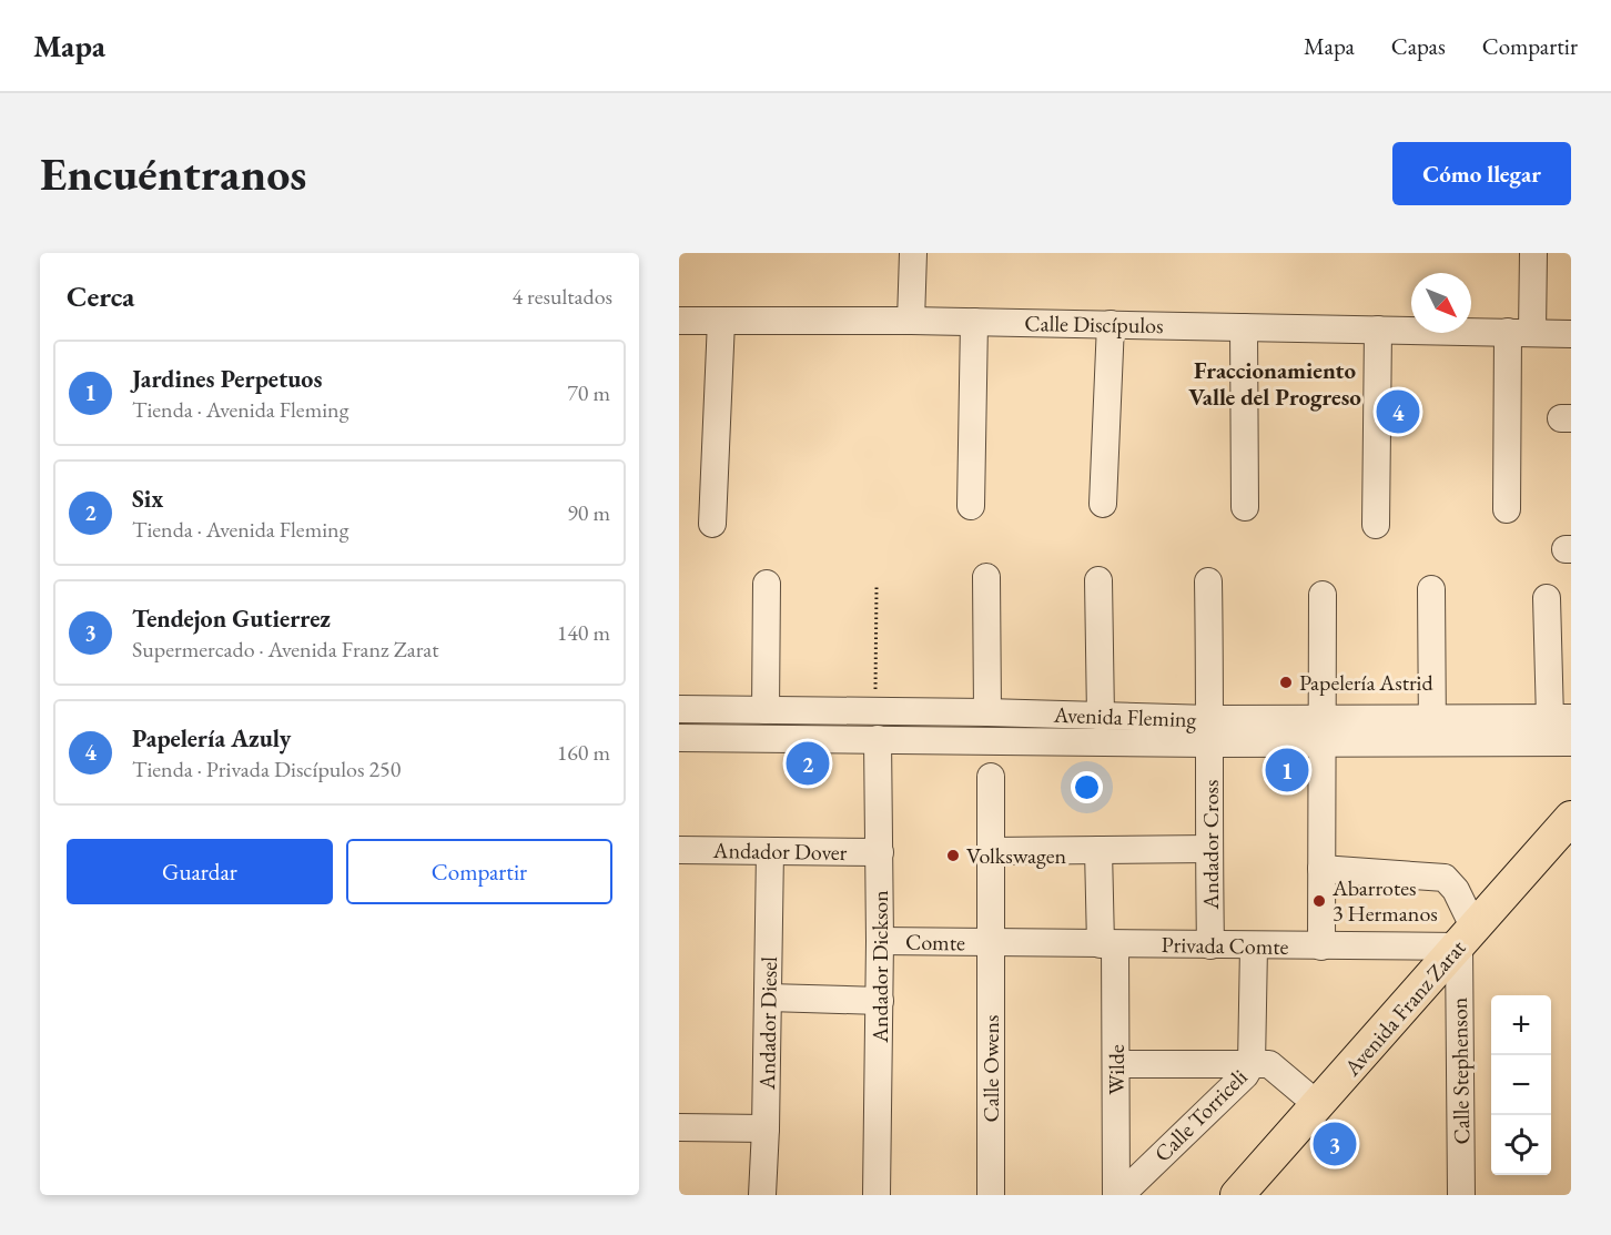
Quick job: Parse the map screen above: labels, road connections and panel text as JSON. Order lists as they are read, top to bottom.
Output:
{
  "streets": {
    "main road": ["Avenida Franz Zarat"],
    "street": [
      "Calle Discípulos",
      "Avenida Fleming",
      "Andador Cross",
      "Andador Dover",
      "Comte",
      "Privada Comte",
      "Andador Dickson",
      "Andador Diesel",
      "Calle Owens",
      "Wilde",
      "Calle Stephenson",
      "Calle Torriceli"
    ]
  },
  "crossings": [
    ["Avenida Fleming", "Andador Cross"],
    ["Avenida Fleming", "Andador Dickson"],
    ["Andador Cross", "Privada Comte"],
    ["Andador Dover", "Andador Dickson"],
    ["Andador Dover", "Andador Diesel"],
    ["Comte", "Privada Comte"],
    ["Comte", "Andador Dickson"],
    ["Comte", "Calle Owens"],
    ["Privada Comte", "Avenida Franz Zarat"],
    ["Privada Comte", "Calle Owens"],
    ["Privada Comte", "Wilde"],
    ["Privada Comte", "Calle Stephenson"],
    ["Avenida Franz Zarat", "Calle Stephenson"],
    ["Avenida Franz Zarat", "Calle Torriceli"],
    ["Wilde", "Calle Torriceli"]
  ],
  "districts": ["Fraccionamiento Valle del Progreso"],
  "places": ["Papelería Astrid", "Volkswagen", "Abarrotes 3 Hermanos"],
  "north": "bottom right",
  "page": {
    "header": "Mapa",
    "nav": ["Mapa", "Capas", "Compartir"],
    "buttons": [
      "Cómo llegar",
      ["Guardar", "Compartir"]
    ],
    "title": "Encuéntranos",
    "heading": ["Cerca", "4 resultados"],
    "list": [
      {
        "mark": "1",
        "name": "Jardines Perpetuos",
        "note": "Tienda · Avenida Fleming",
        "value": "70 m"
      },
      {
        "mark": "2",
        "name": "Six",
        "note": "Tienda · Avenida Fleming",
        "value": "90 m"
      },
      {
        "mark": "3",
        "name": "Tendejon Gutierrez",
        "note": "Supermercado · Avenida Franz Zarat",
        "value": "140 m"
      },
      {
        "mark": "4",
        "name": "Papelería Azuly",
        "note": "Tienda · Privada Discípulos 250",
        "value": "160 m"
      }
    ],
    "pins": [
      "4",
      "2",
      "1",
      "3"
    ],
    "map_buttons": ["+", "−"]
  }
}
